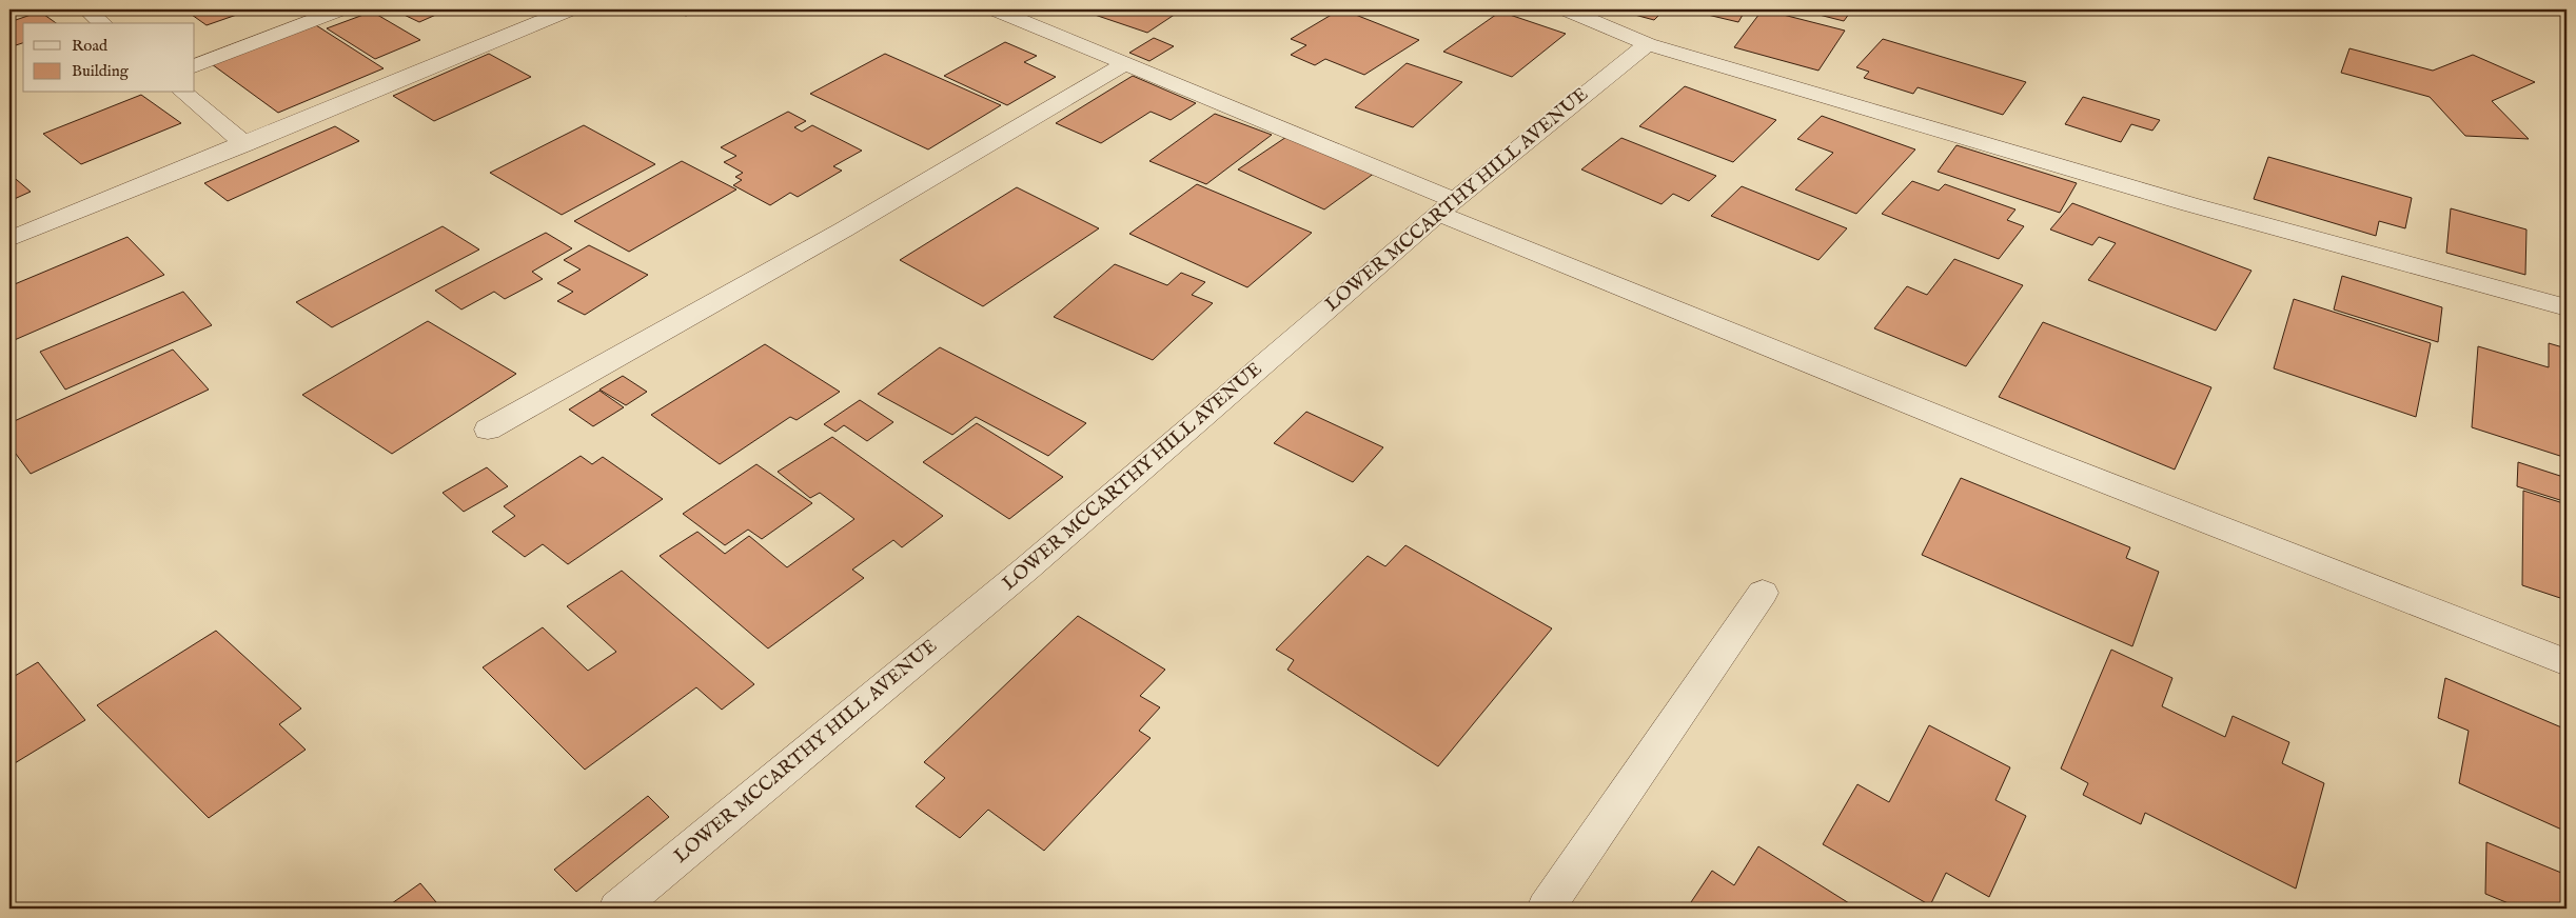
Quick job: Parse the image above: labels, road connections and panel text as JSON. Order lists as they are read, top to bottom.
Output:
{
  "streets": {
    "street": ["LOWER MCCARTHY HILL AVENUE"]
  },
  "legend": ["Road", "Building"]
}
